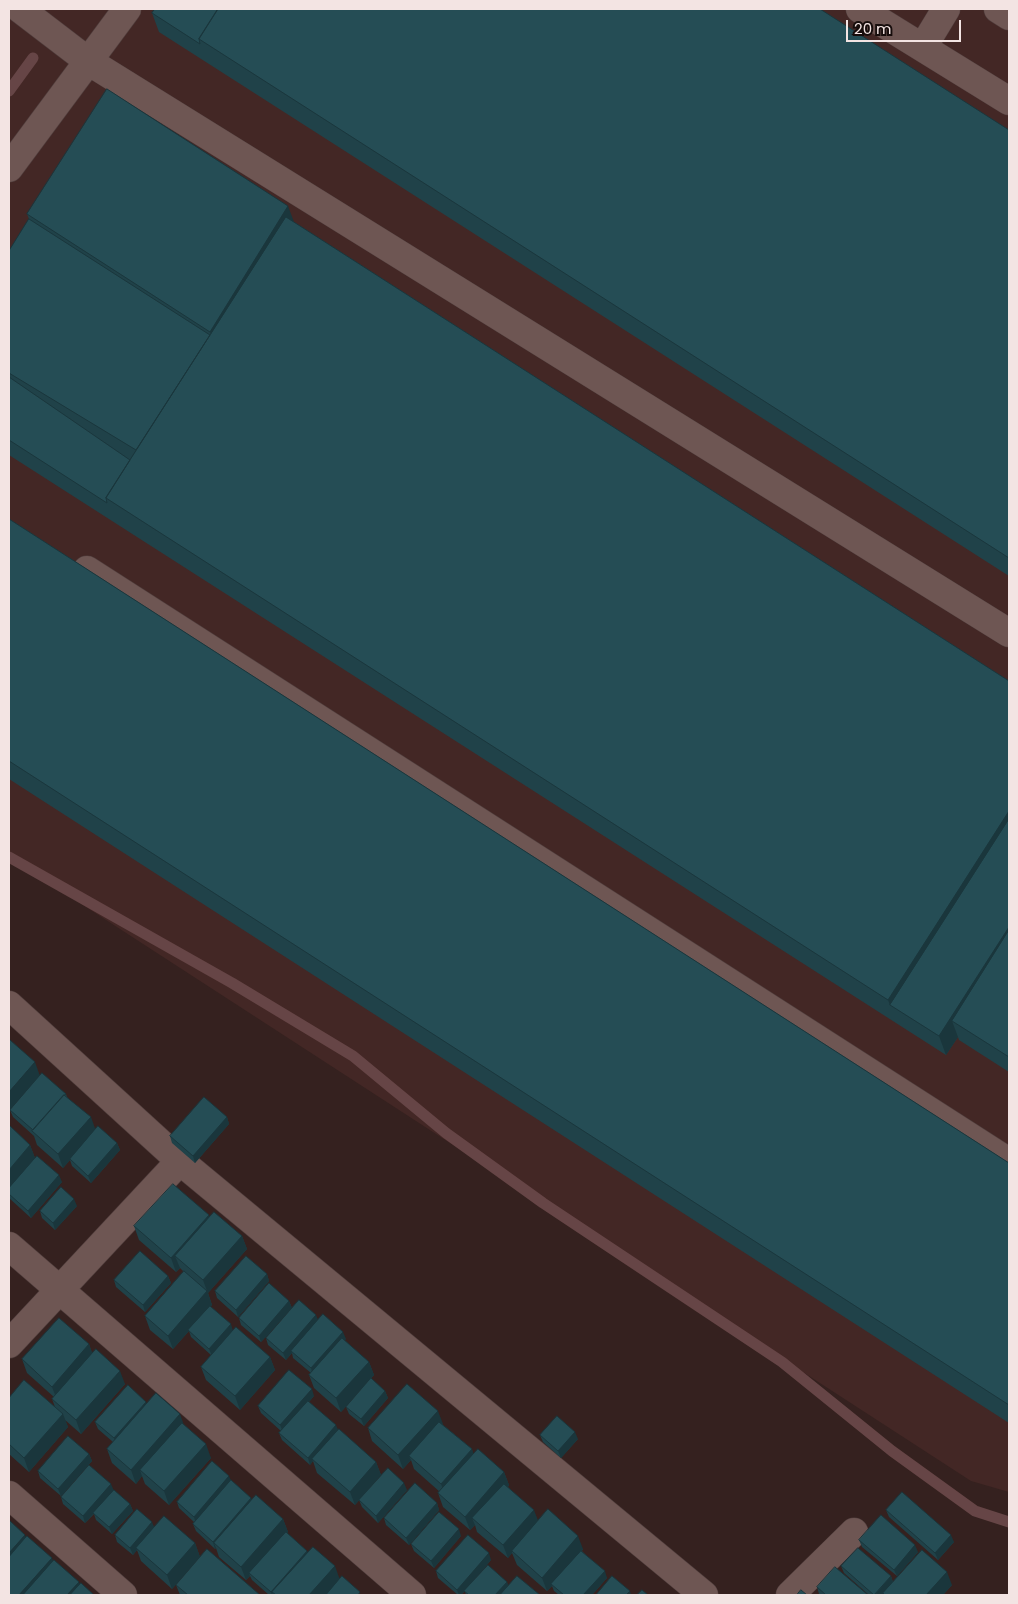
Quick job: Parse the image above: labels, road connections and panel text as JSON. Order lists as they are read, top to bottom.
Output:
{
  "scale_bar": "20 m"
}
